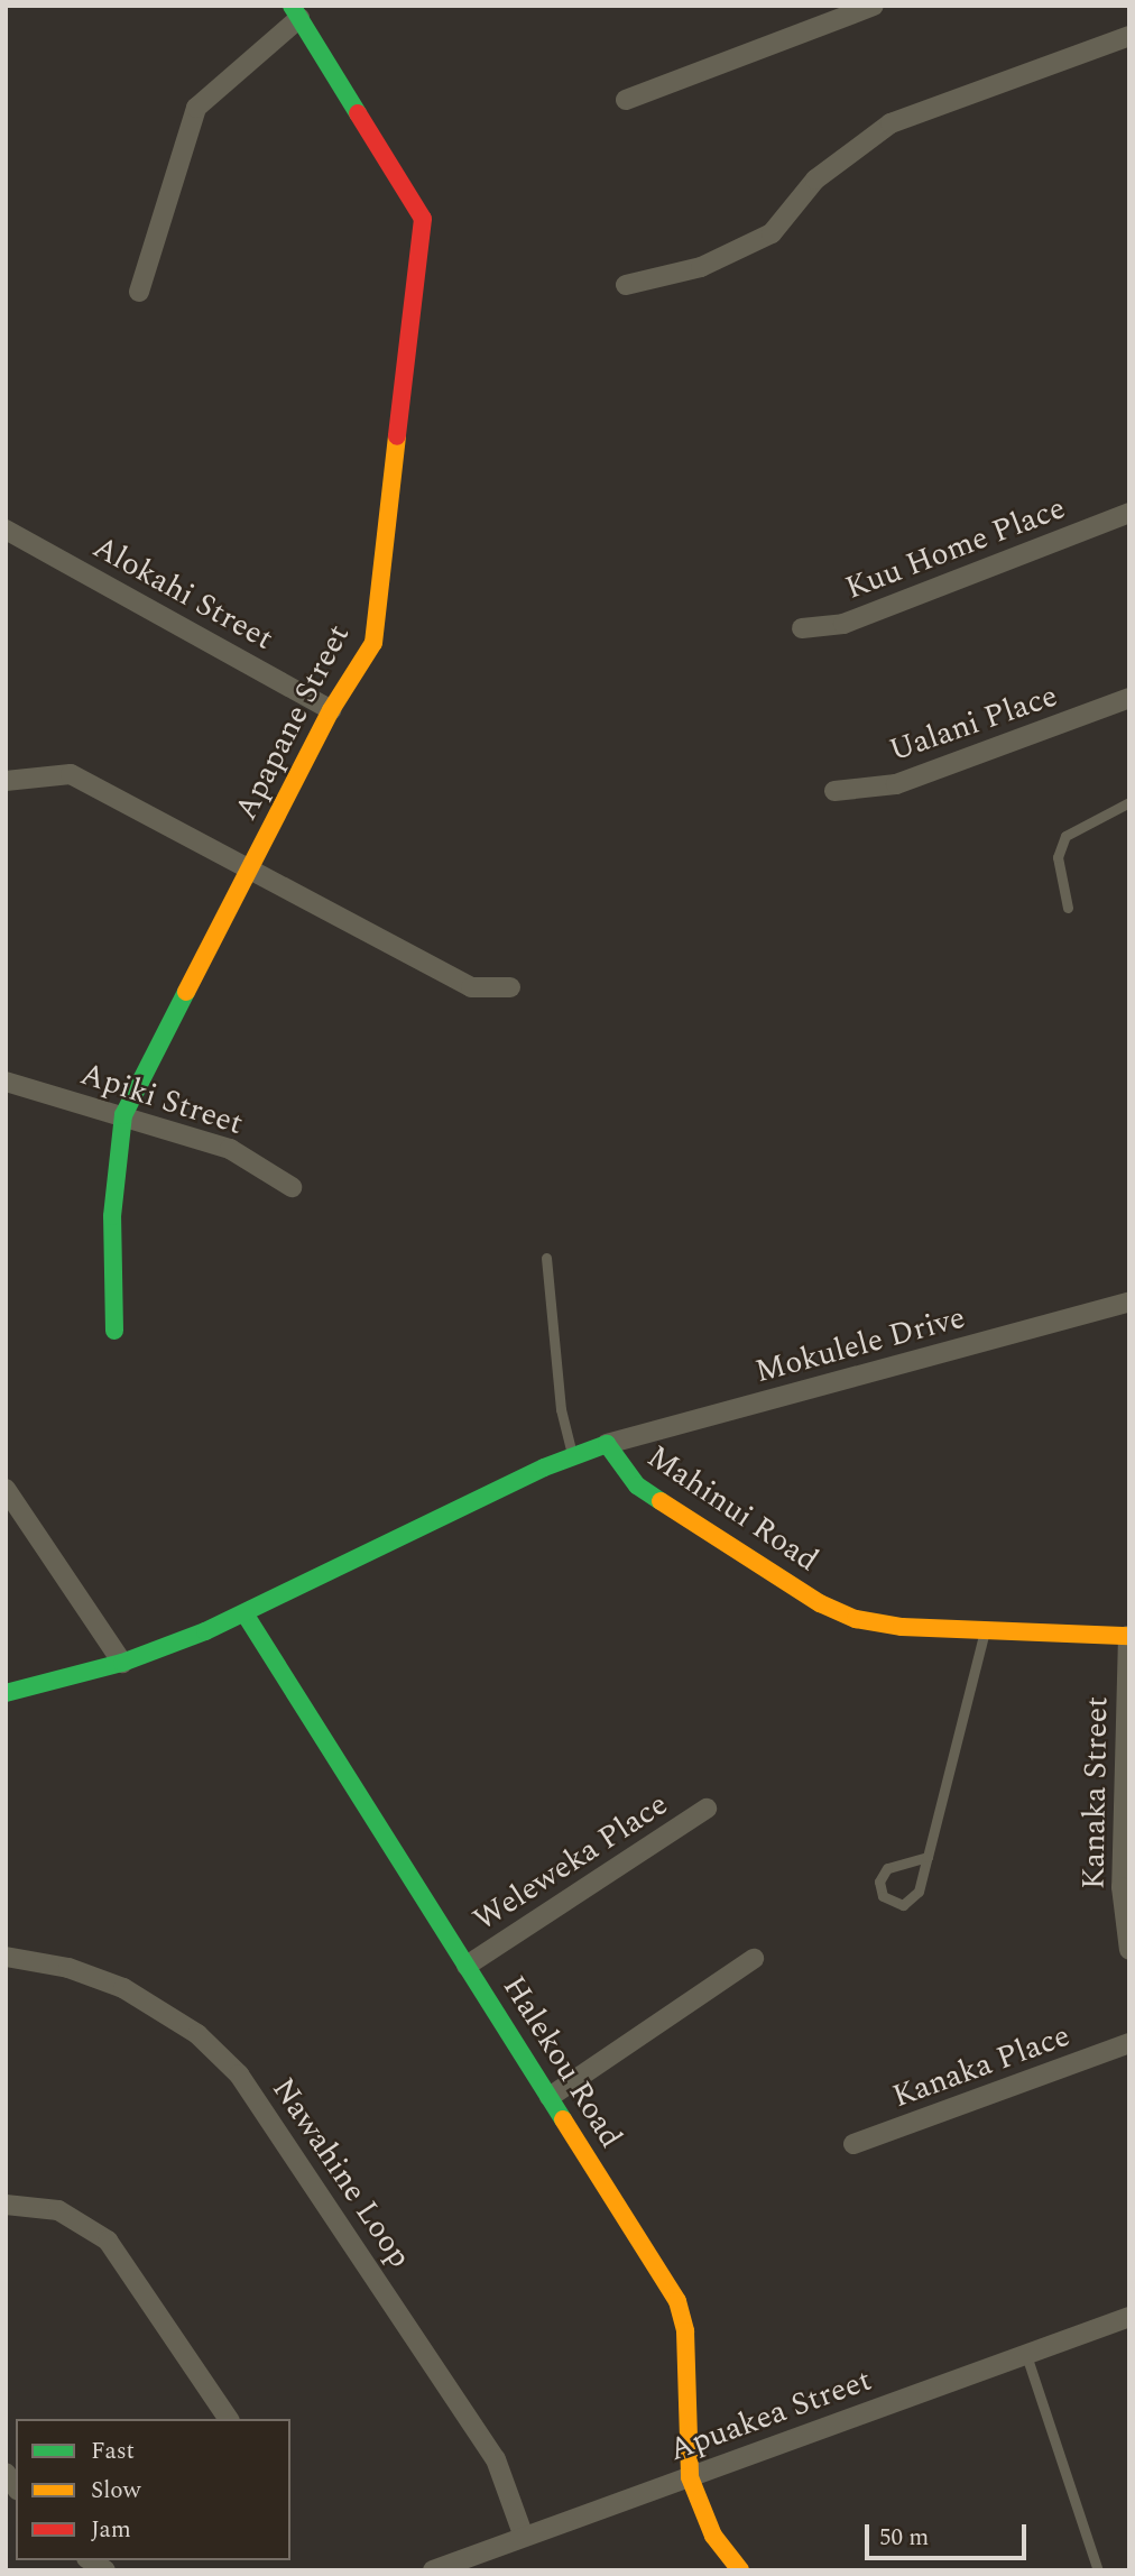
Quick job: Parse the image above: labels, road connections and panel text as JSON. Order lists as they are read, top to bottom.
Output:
{
  "streets": {
    "street": [
      "Kuu Home Place",
      "Alokahi Street",
      "Apapane Street",
      "Ualani Place",
      "Apiki Street",
      "Mokulele Drive",
      "Mahinui Road",
      "Kanaka Street",
      "Weleweka Place",
      "Halekou Road",
      "Kanaka Place",
      "Nawahine Loop",
      "Apuakea Street"
    ]
  },
  "crossings": [
    ["Alokahi Street", "Apapane Street"],
    ["Apapane Street", "Apiki Street"],
    ["Mokulele Drive", "Mahinui Road"],
    ["Mahinui Road", "Kanaka Street"],
    ["Mahinui Road", "Halekou Road"],
    ["Weleweka Place", "Halekou Road"],
    ["Halekou Road", "Apuakea Street"],
    ["Nawahine Loop", "Apuakea Street"]
  ],
  "legend": ["Fast", "Slow", "Jam"],
  "scale_bar": "50 m"
}
